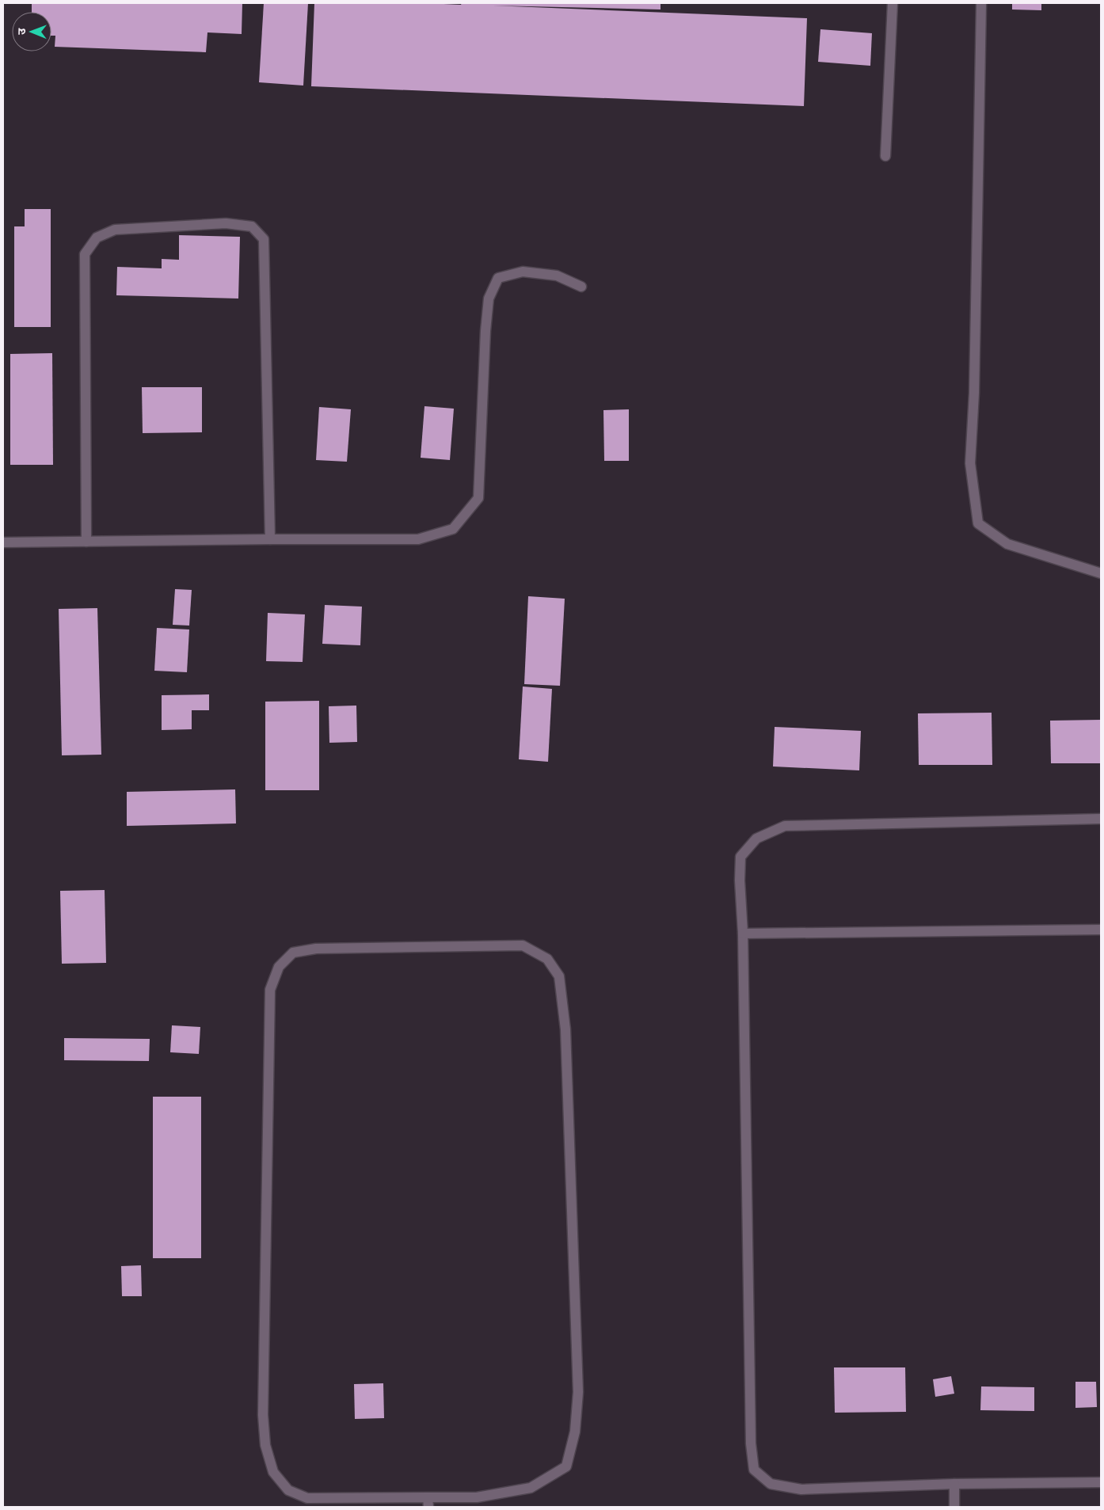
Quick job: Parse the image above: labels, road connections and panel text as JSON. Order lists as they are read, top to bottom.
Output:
{
  "north": "left"
}
